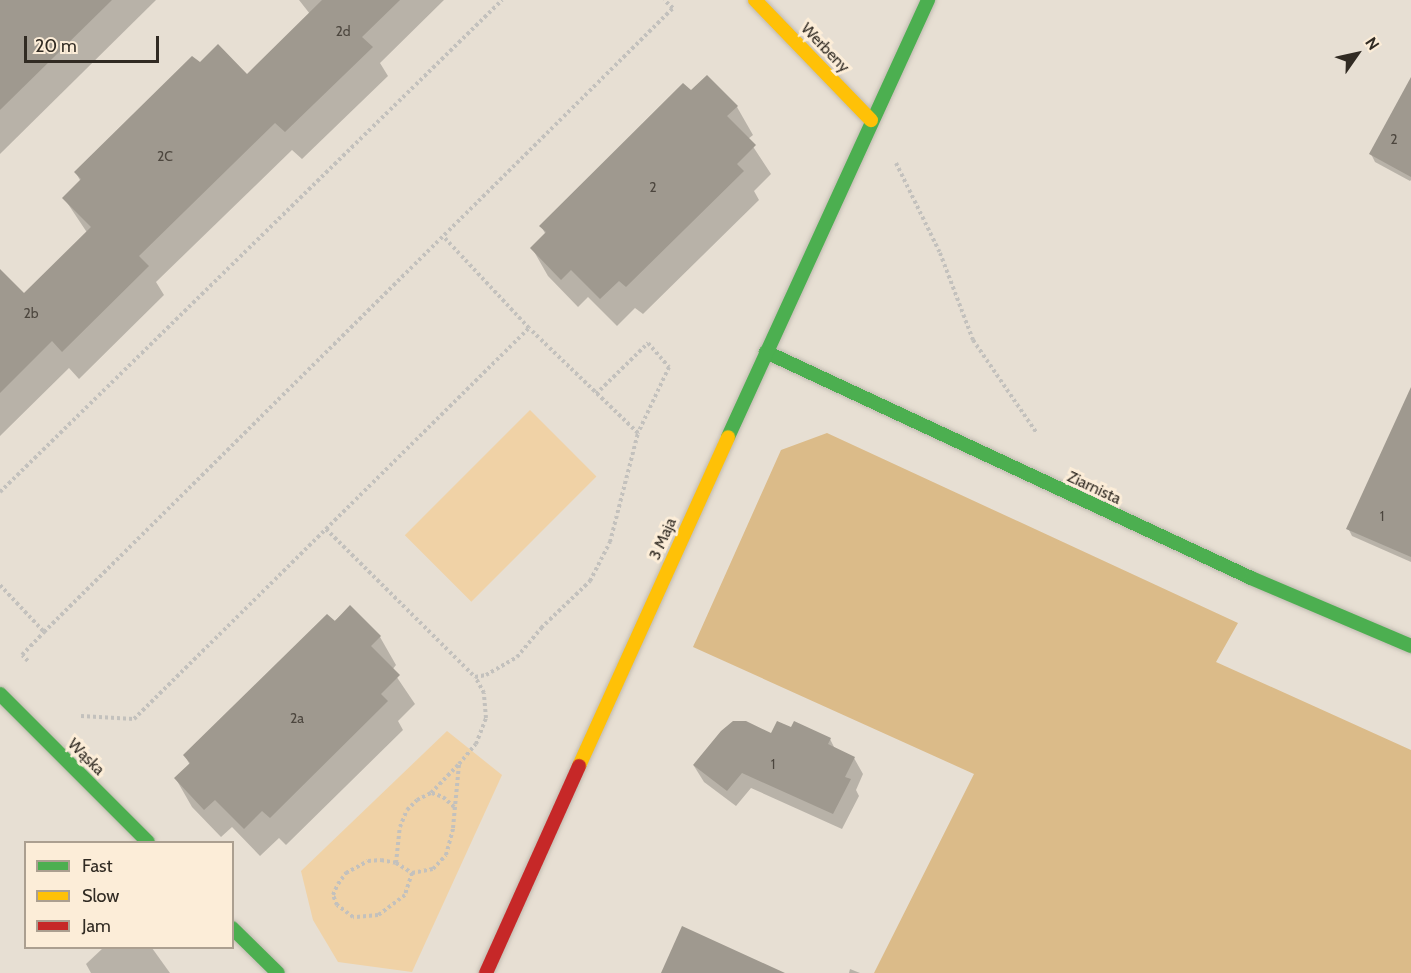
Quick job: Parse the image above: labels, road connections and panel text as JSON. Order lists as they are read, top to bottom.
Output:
{
  "streets": {
    "street": [
      "Werbeny",
      "Ziarnista",
      "3 Maja",
      "Wąska"
    ]
  },
  "crossings": [
    ["Werbeny", "3 Maja"],
    ["Ziarnista", "3 Maja"]
  ],
  "house_numbers": [
    "2d",
    "2",
    "2C",
    "2",
    "2b",
    "1",
    "2a",
    "1"
  ],
  "legend": ["Fast", "Slow", "Jam"],
  "scale_bar": "20 m",
  "north": "top right"
}
